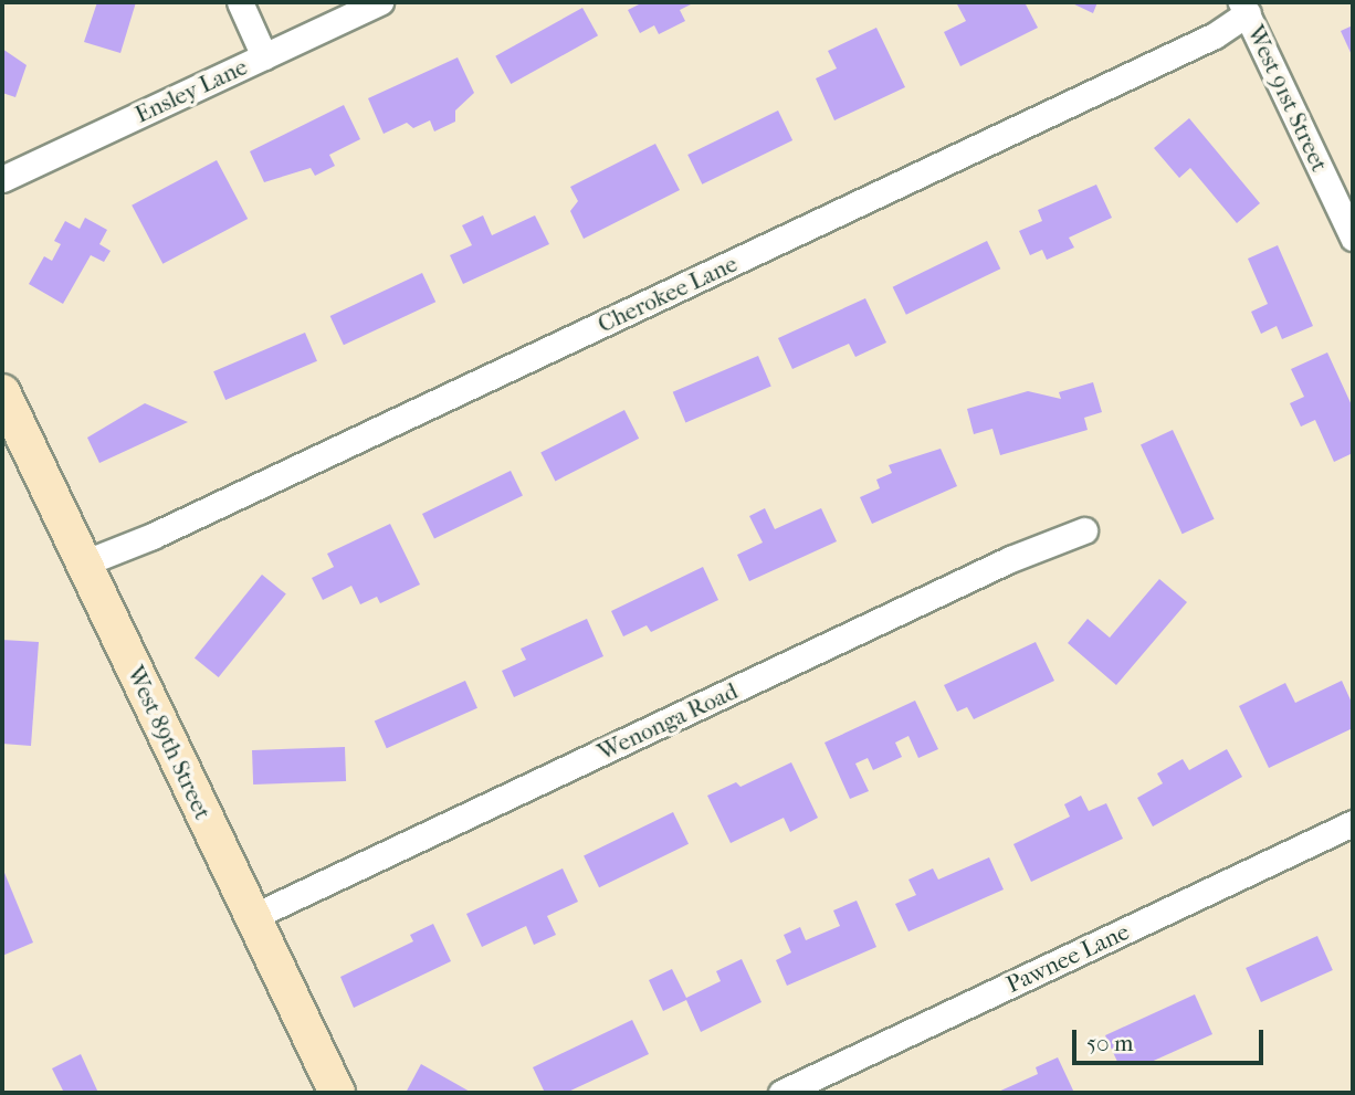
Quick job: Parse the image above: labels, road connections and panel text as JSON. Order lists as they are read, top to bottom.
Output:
{
  "streets": {
    "street": [
      "Ensley Lane",
      "West 91st Street",
      "Cherokee Lane",
      "Wenonga Road",
      "West 89th Street",
      "Pawnee Lane"
    ]
  },
  "crossings": [
    ["West 91st Street", "Cherokee Lane"],
    ["Cherokee Lane", "West 89th Street"],
    ["Wenonga Road", "West 89th Street"]
  ],
  "scale_bar": "50 m"
}
